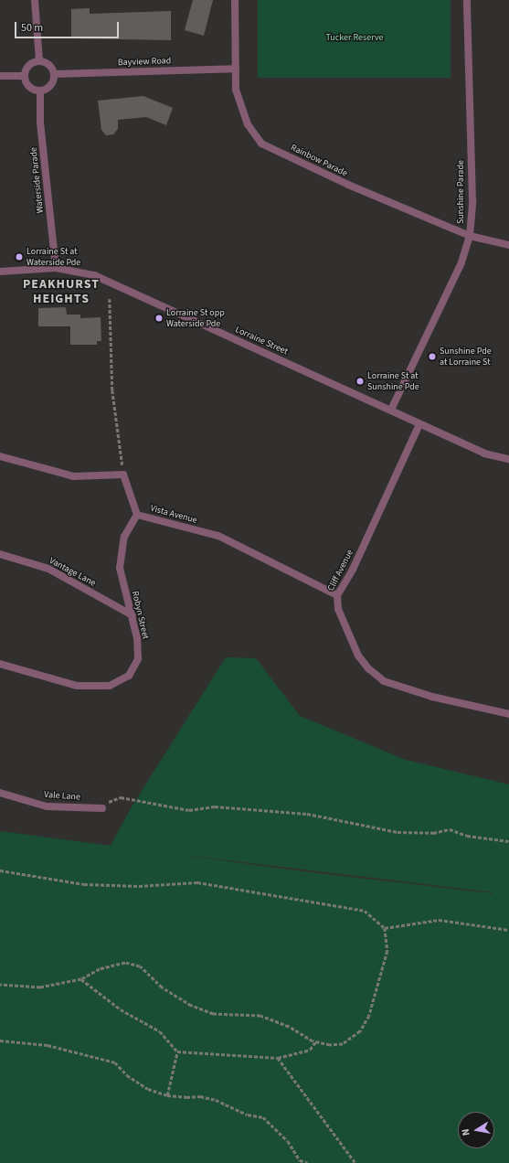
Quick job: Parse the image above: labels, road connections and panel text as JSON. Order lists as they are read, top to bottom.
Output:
{
  "streets": {
    "street": [
      "Bayview Road",
      "Rainbow Parade",
      "Waterside Parade",
      "Sunshine Parade",
      "Lorraine Street",
      "Vista Avenue",
      "Cliff Avenue",
      "Vantage Lane",
      "Robyn Street",
      "Vale Lane"
    ]
  },
  "crossings": [
    ["Bayview Road", "Rainbow Parade"],
    ["Bayview Road", "Waterside Parade"],
    ["Rainbow Parade", "Sunshine Parade"],
    ["Waterside Parade", "Lorraine Street"],
    ["Sunshine Parade", "Lorraine Street"],
    ["Lorraine Street", "Cliff Avenue"],
    ["Vista Avenue", "Cliff Avenue"],
    ["Vista Avenue", "Robyn Street"],
    ["Vantage Lane", "Robyn Street"]
  ],
  "districts": ["PEAKHURST HEIGHTS"],
  "parks": ["Tucker Reserve"],
  "places": [
    "Lorraine St at Waterside Pde",
    "Lorraine St opp Waterside Pde",
    "Sunshine Pde at Lorraine St",
    "Lorraine St at Sunshine Pde"
  ],
  "scale_bar": "50 m",
  "north": "left"
}
